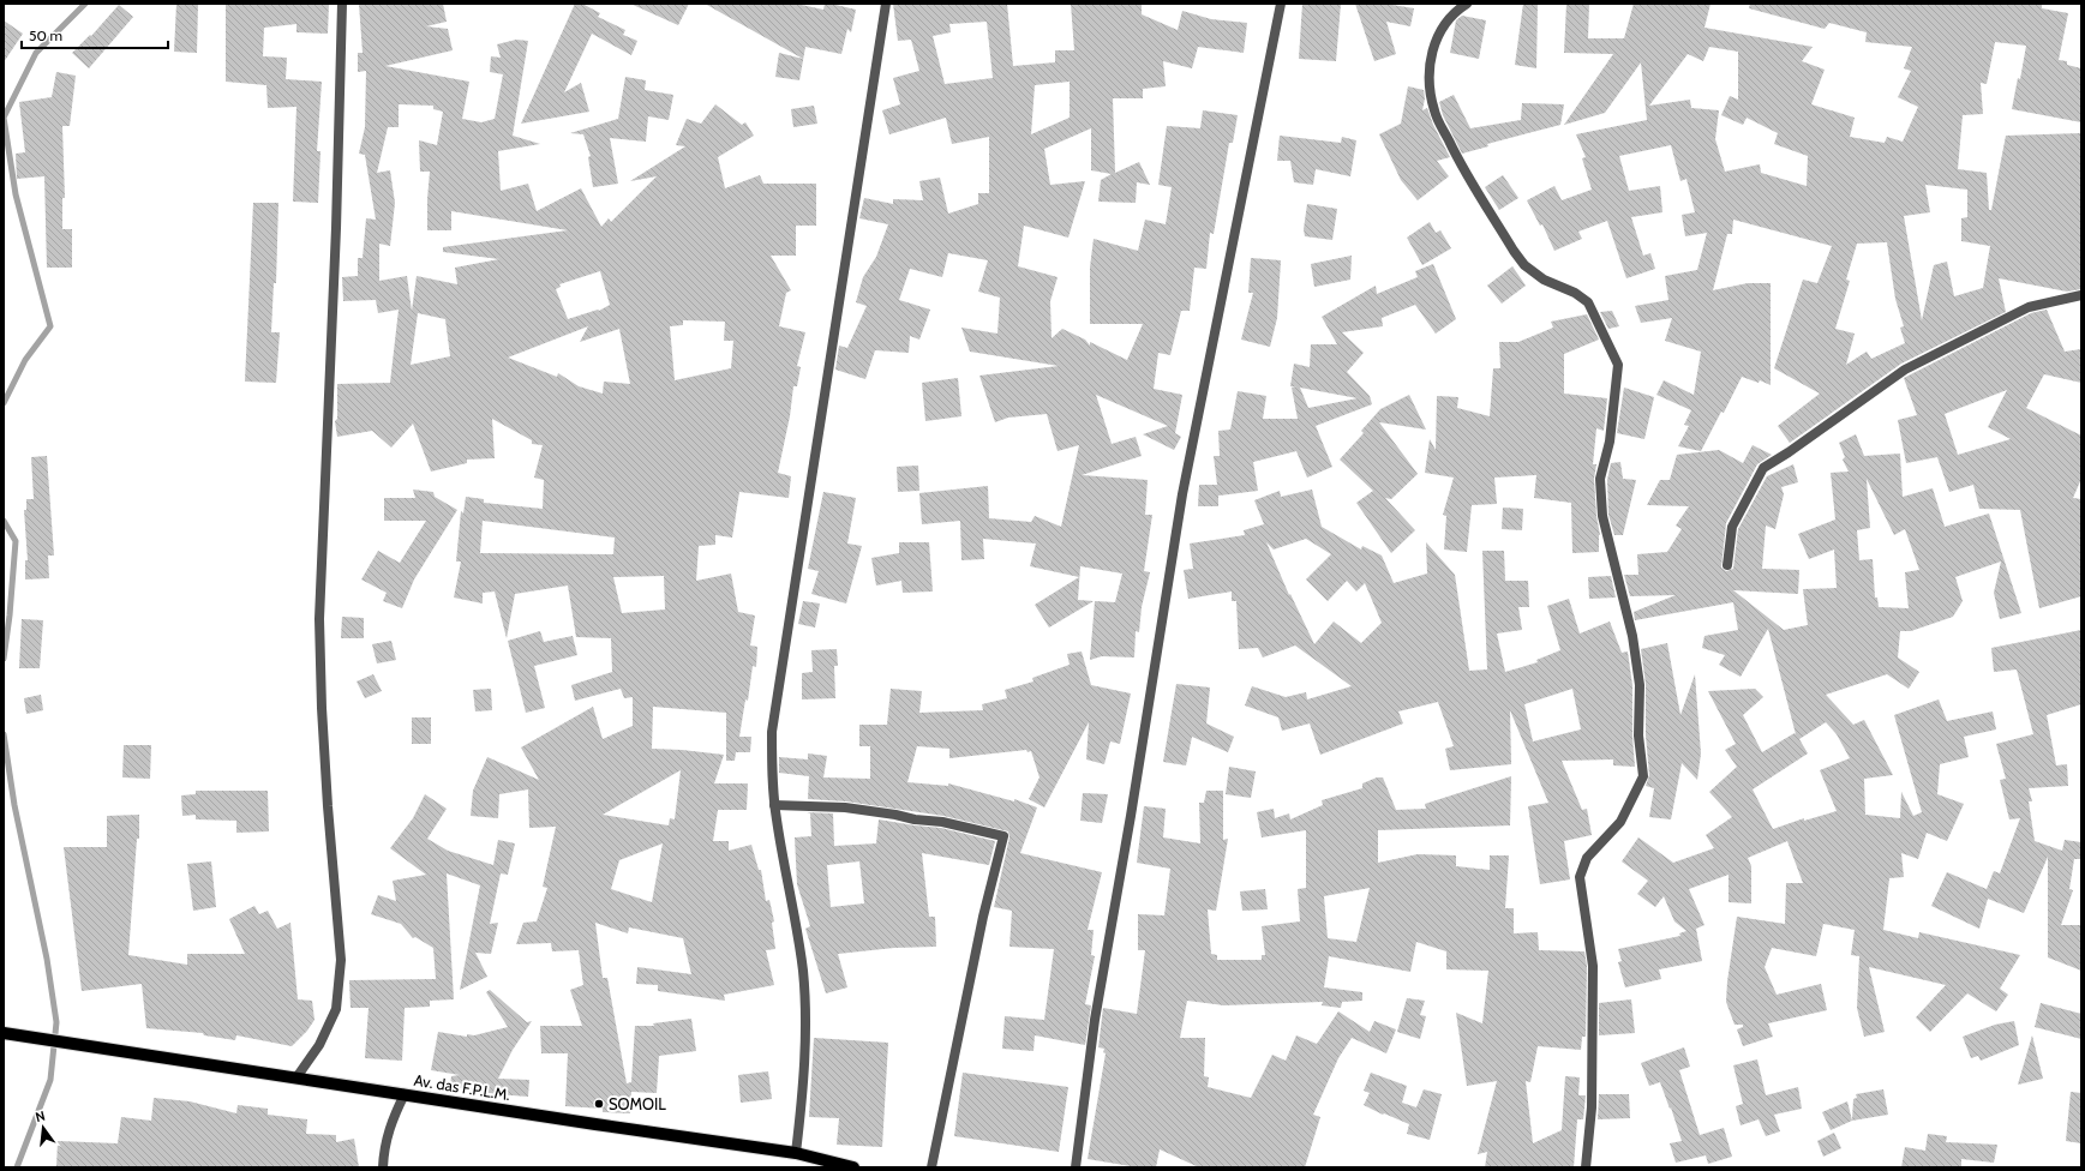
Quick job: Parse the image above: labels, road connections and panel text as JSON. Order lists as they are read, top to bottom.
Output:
{
  "streets": {
    "main road": ["Av. das F.P.L.M."]
  },
  "places": ["SOMOIL"],
  "scale_bar": "50 m",
  "north": "top"
}
